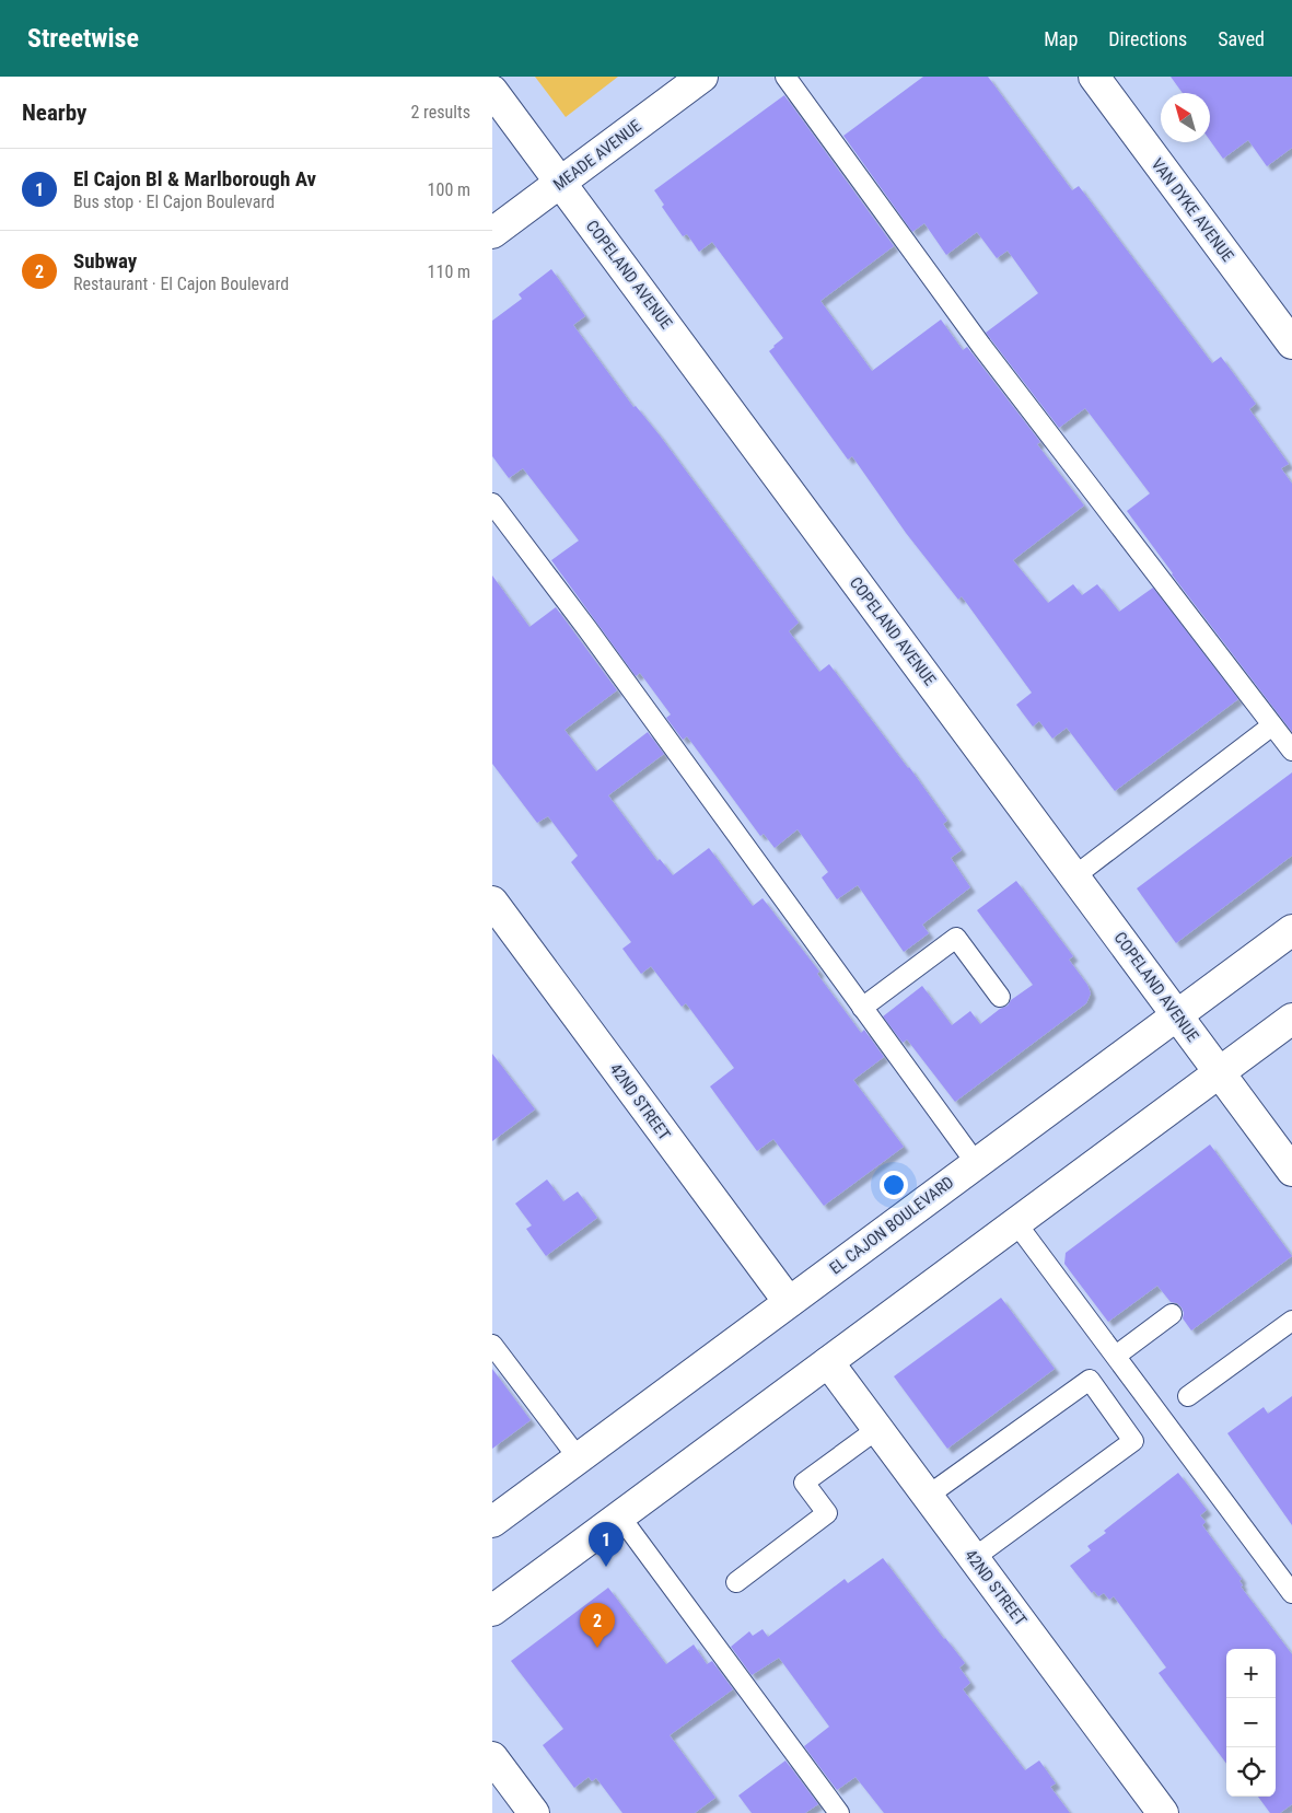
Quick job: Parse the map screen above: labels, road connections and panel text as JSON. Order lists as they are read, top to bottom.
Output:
{
  "streets": {
    "street": [
      "MEADE AVENUE",
      "VAN DYKE AVENUE",
      "COPELAND AVENUE",
      "42ND STREET",
      "EL CAJON BOULEVARD"
    ]
  },
  "crossings": [
    ["MEADE AVENUE", "COPELAND AVENUE"],
    ["COPELAND AVENUE", "EL CAJON BOULEVARD"],
    ["42ND STREET", "EL CAJON BOULEVARD"]
  ],
  "north": "top left",
  "page": {
    "header": "Streetwise",
    "nav": ["Map", "Directions", "Saved"],
    "heading": ["Nearby", "2 results"],
    "list": [
      {
        "mark": "1",
        "name": "El Cajon Bl & Marlborough Av",
        "note": "Bus stop · El Cajon Boulevard",
        "value": "100 m"
      },
      {
        "mark": "2",
        "name": "Subway",
        "note": "Restaurant · El Cajon Boulevard",
        "value": "110 m"
      }
    ],
    "pins": ["1", "2"],
    "map_buttons": ["+", "−"]
  }
}
